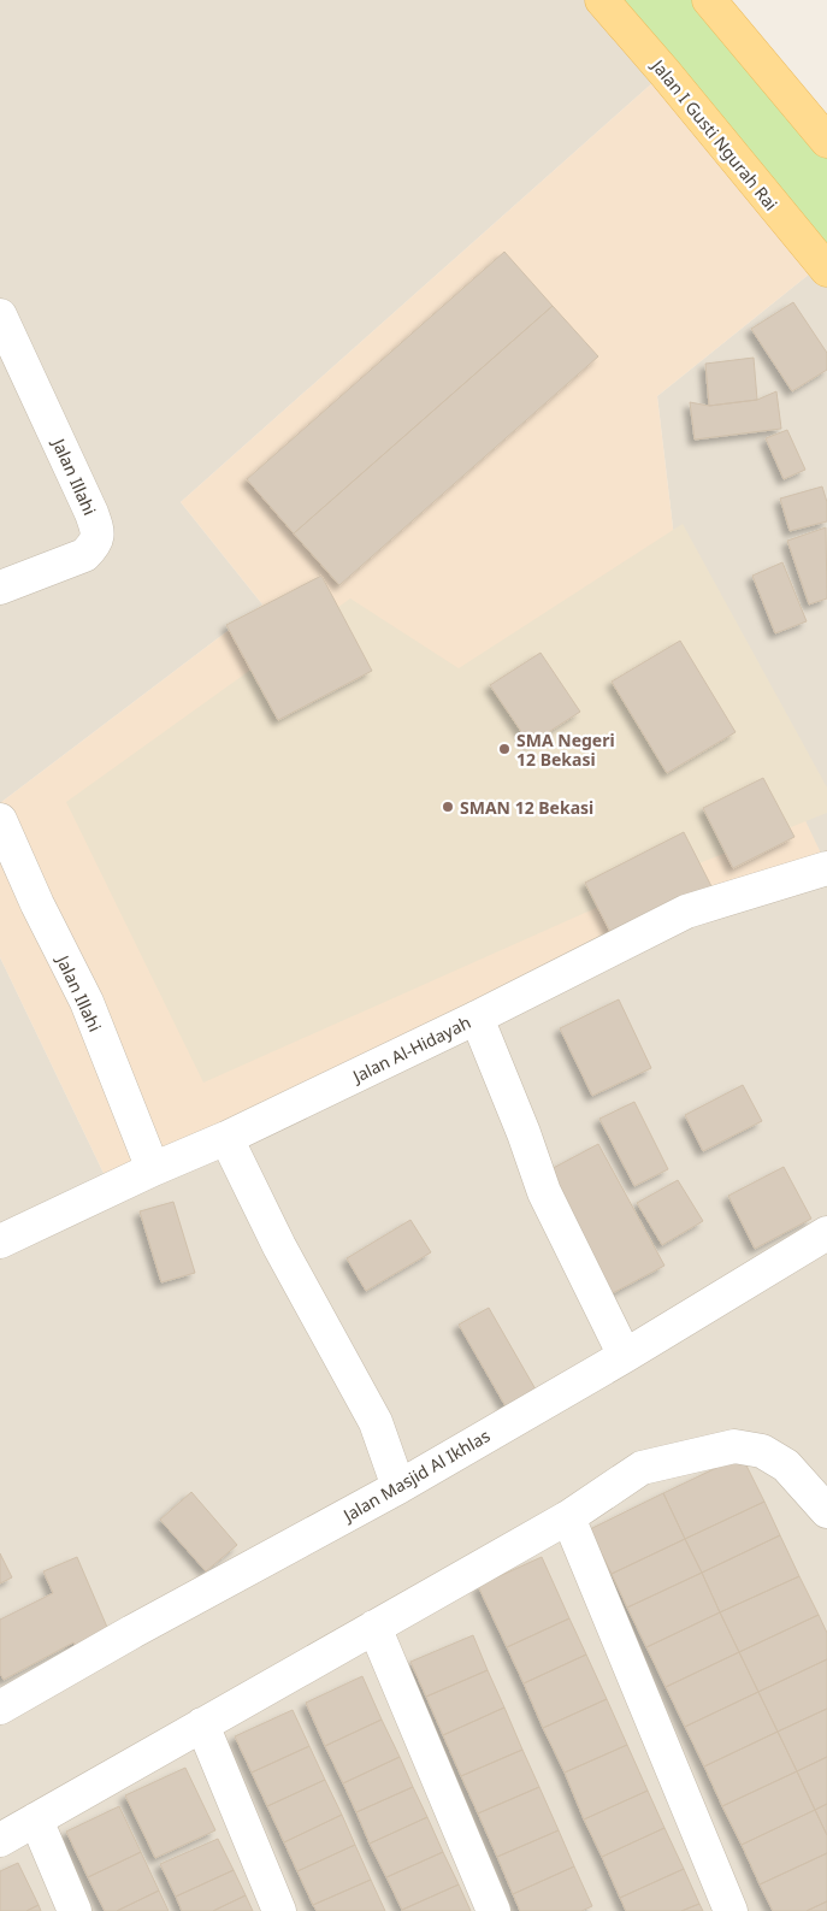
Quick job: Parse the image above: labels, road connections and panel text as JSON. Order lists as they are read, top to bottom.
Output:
{
  "streets": {
    "main road": ["Jalan I Gusti Ngurah Rai"],
    "street": ["Jalan Illahi", "Jalan Al-Hidayah", "Jalan Masjid Al Ikhlas"]
  },
  "crossings": [
    ["Jalan Illahi", "Jalan Al-Hidayah"]
  ],
  "places": ["SMA Negeri 12 Bekasi", "SMAN 12 Bekasi"]
}
